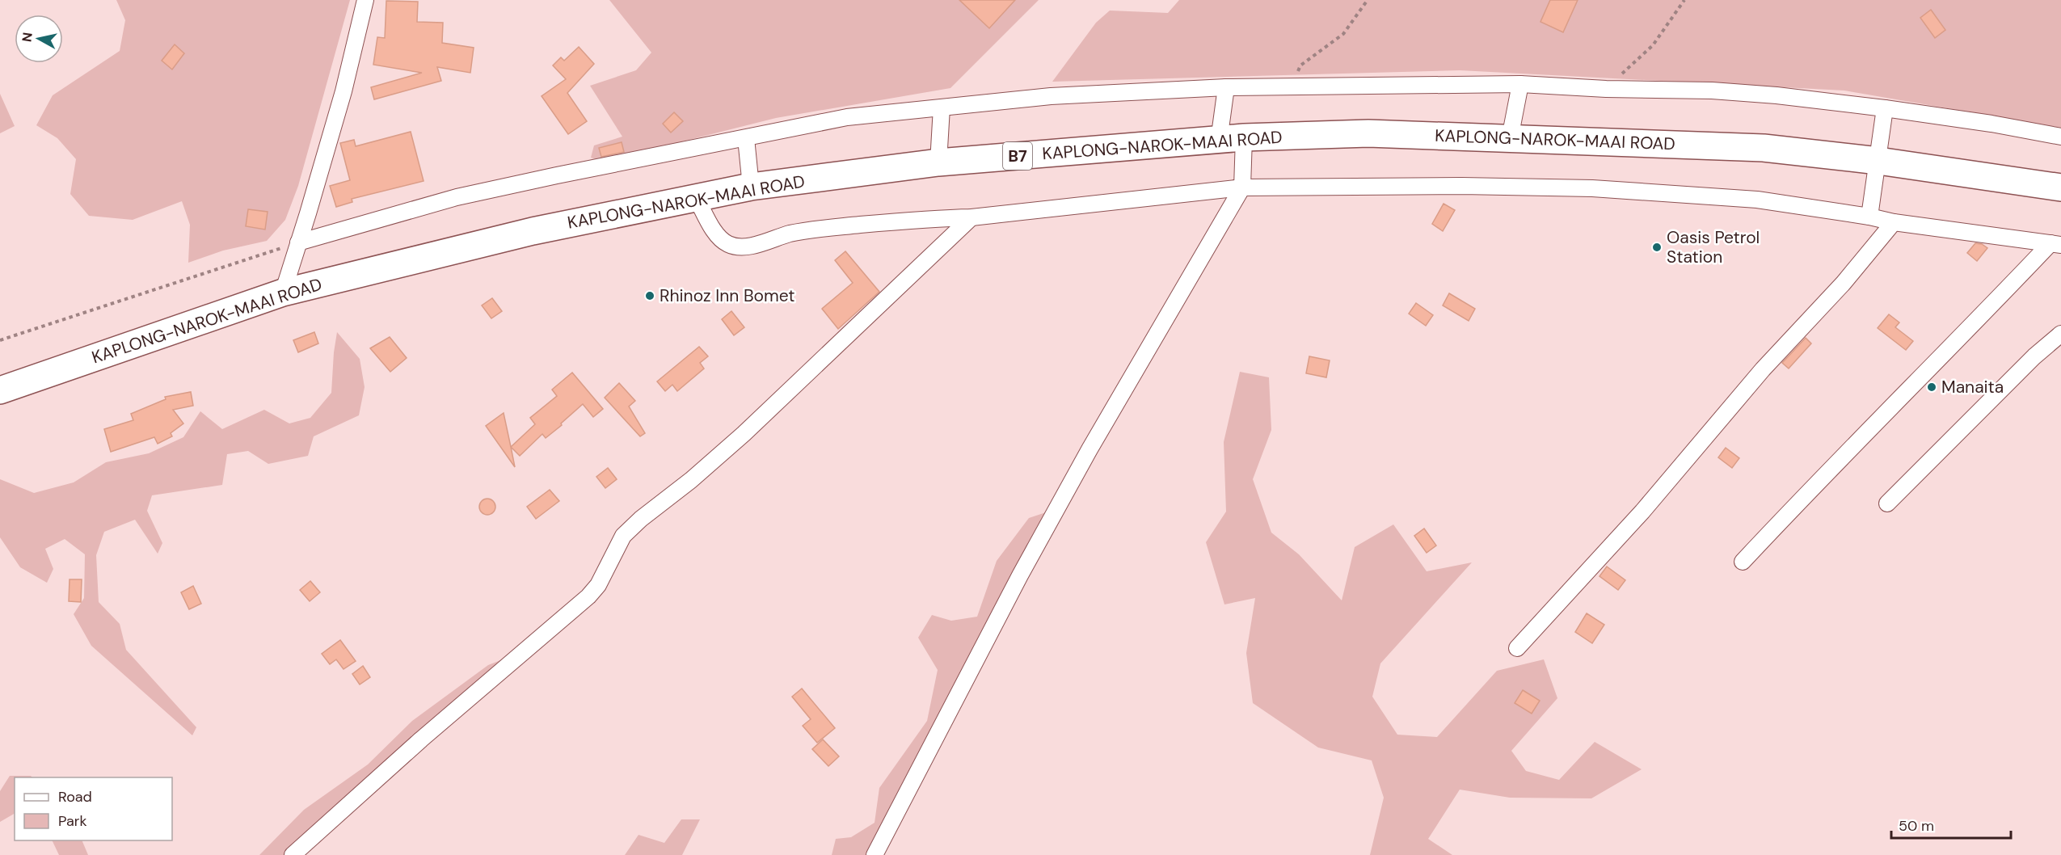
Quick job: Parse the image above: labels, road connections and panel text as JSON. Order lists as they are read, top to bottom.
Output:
{
  "streets": {
    "highway": ["KAPLONG-NAROK-MAAI ROAD", "B7"]
  },
  "places": ["Oasis Petrol Station", "Rhinoz Inn Bomet", "Manaita"],
  "legend": ["Road", "Park"],
  "scale_bar": "50 m",
  "north": "left"
}
